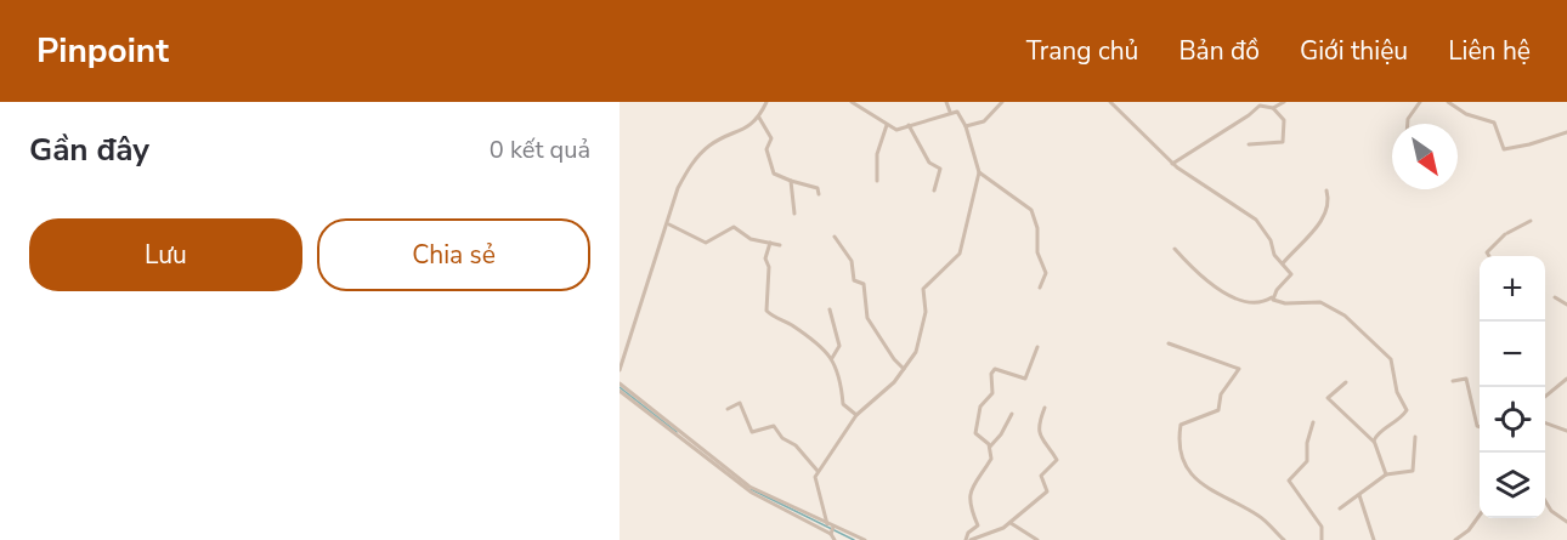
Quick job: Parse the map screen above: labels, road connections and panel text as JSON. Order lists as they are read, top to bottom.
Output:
{
  "north": "bottom right",
  "page": {
    "header": "Pinpoint",
    "nav": [
      "Trang chủ",
      "Bản đồ",
      "Giới thiệu",
      "Liên hệ"
    ],
    "heading": ["Gần đây", "0 kết quả"],
    "buttons": ["Lưu", "Chia sẻ"],
    "map_buttons": ["+", "−"]
  }
}
